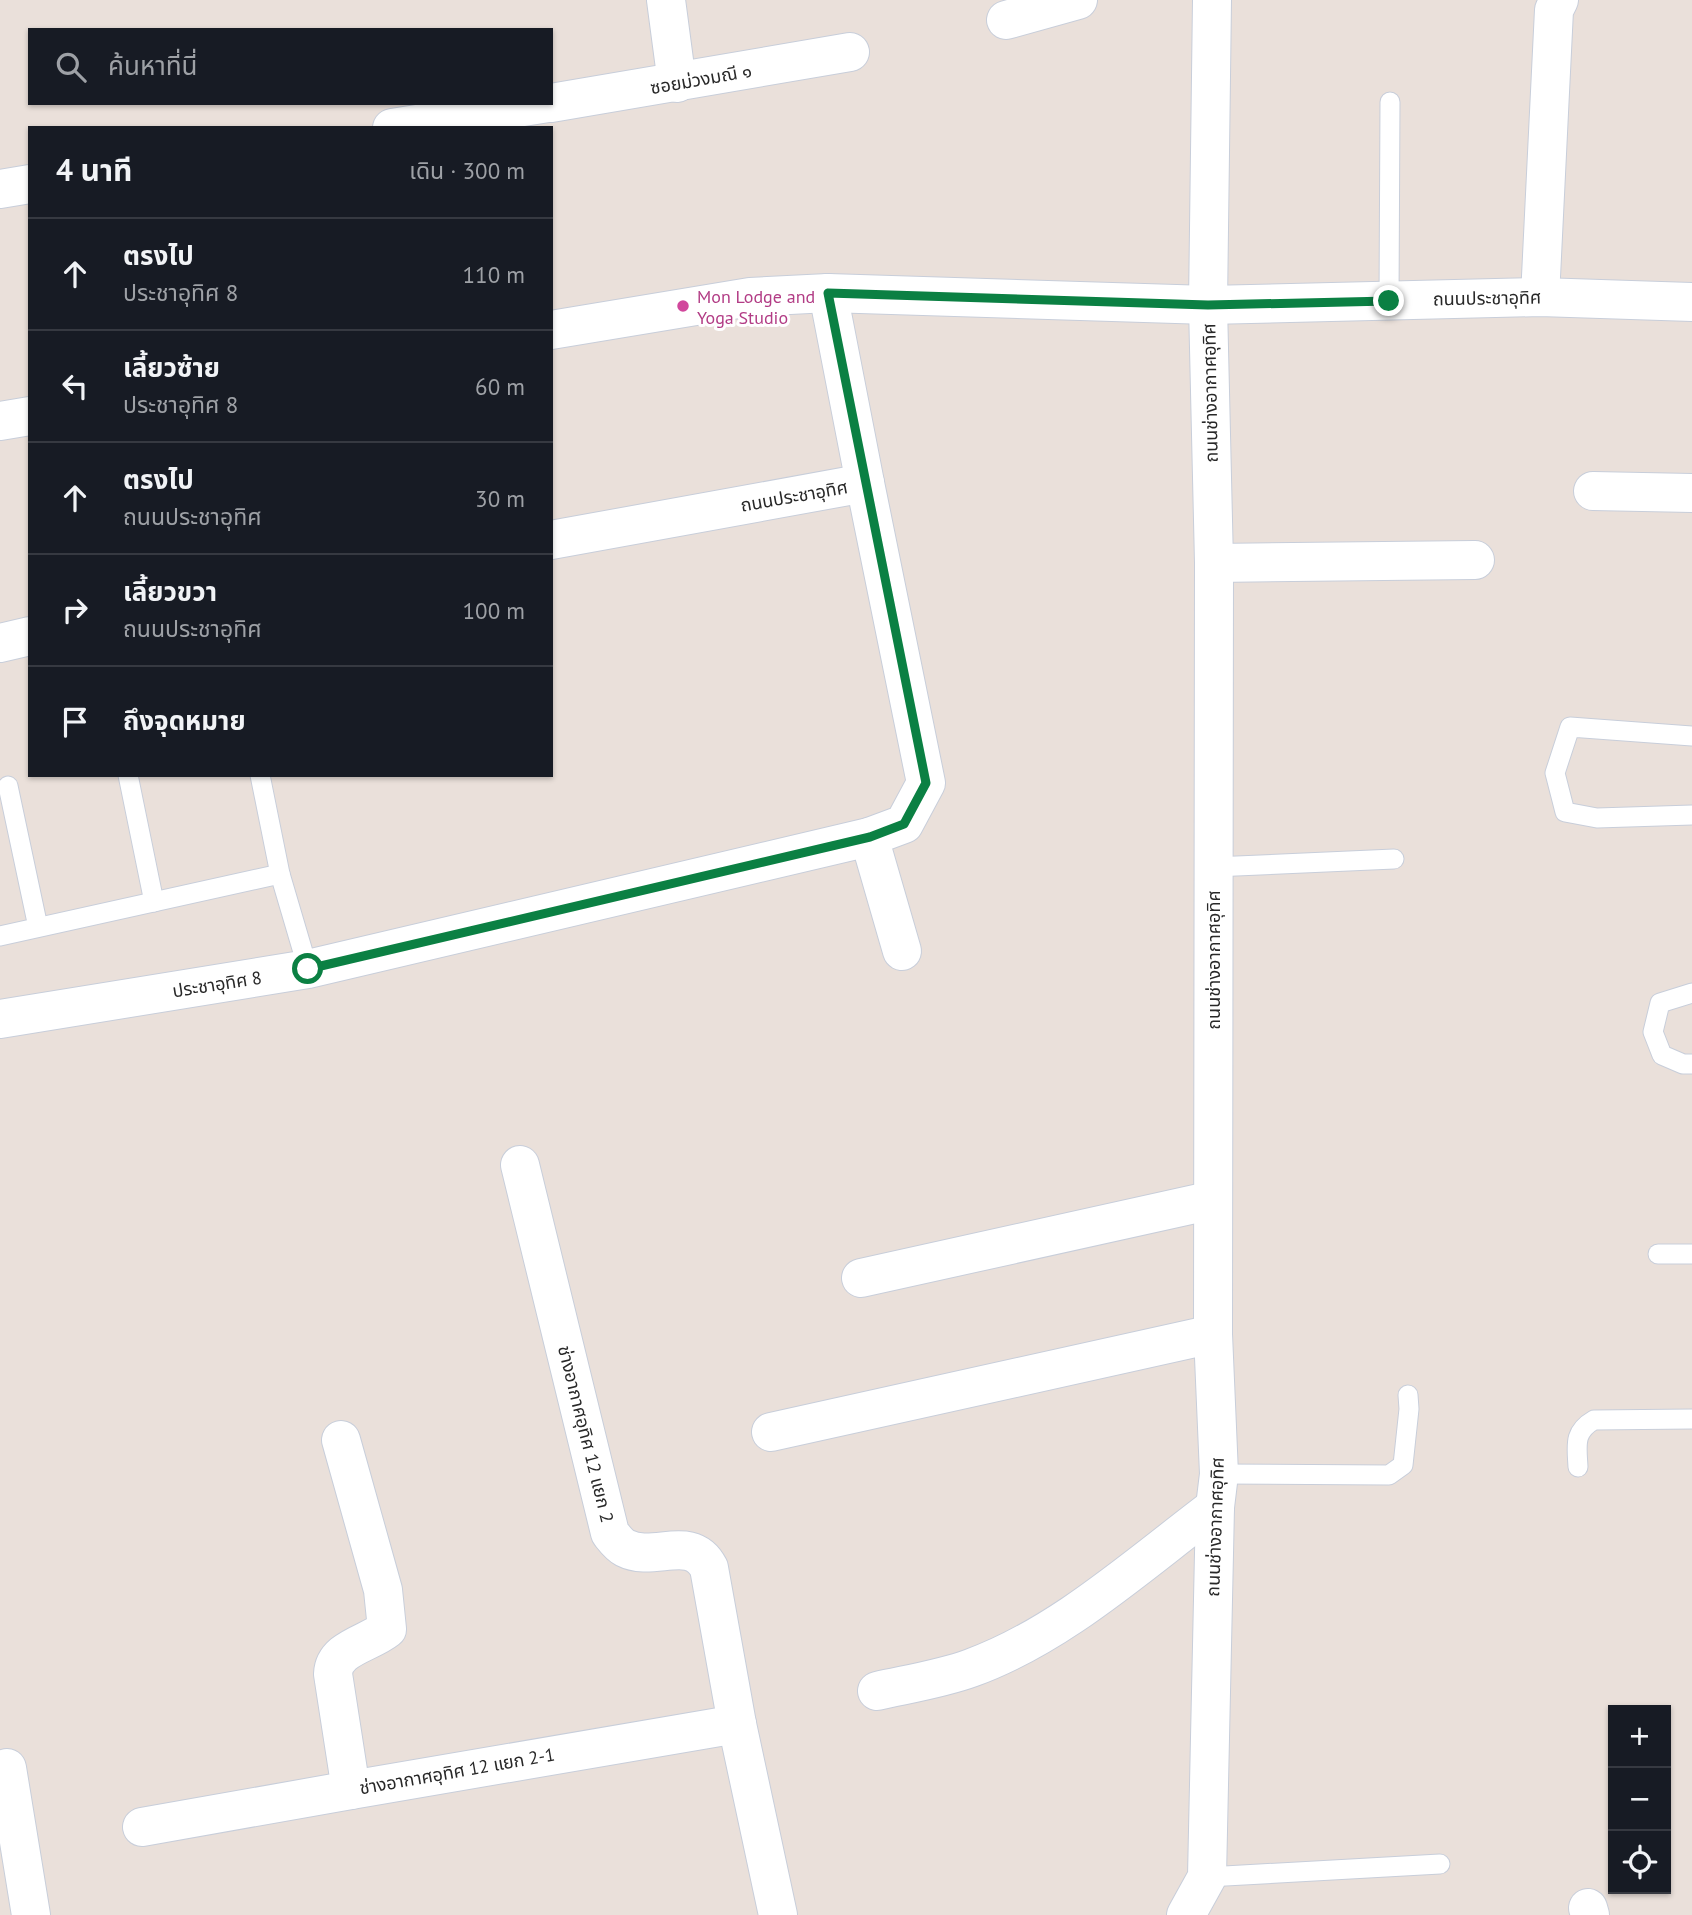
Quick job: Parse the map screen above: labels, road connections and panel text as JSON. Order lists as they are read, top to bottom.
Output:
{
  "streets": {
    "street": [
      "ซอยม่วงมณี ๑",
      "ถนนประชาอุทิศ",
      "ถนนช่างอากาศอุทิศ",
      "ประชาอุทิศ 8",
      "ช่างอากาศอุทิศ 12 แยก 2",
      "ช่างอากาศอุทิศ 12 แยก 2-1"
    ]
  },
  "crossings": [
    ["ถนนประชาอุทิศ", "ถนนช่างอากาศอุทิศ"],
    ["ถนนประชาอุทิศ", "ประชาอุทิศ 8"],
    ["ช่างอากาศอุทิศ 12 แยก 2", "ช่างอากาศอุทิศ 12 แยก 2-1"]
  ],
  "places": ["Mon Lodge and Yoga Studio"],
  "page": {
    "search": "ค้นหาที่นี่",
    "heading": ["4 นาที", "เดิน · 300 m"],
    "list": [
      ["ตรงไป", "ประชาอุทิศ 8", "110 m"],
      ["เลี้ยวซ้าย", "ประชาอุทิศ 8", "60 m"],
      ["ตรงไป", "ถนนประชาอุทิศ", "30 m"],
      ["เลี้ยวขวา", "ถนนประชาอุทิศ", "100 m"],
      "ถึงจุดหมาย"
    ],
    "map_buttons": ["+", "−"]
  }
}
